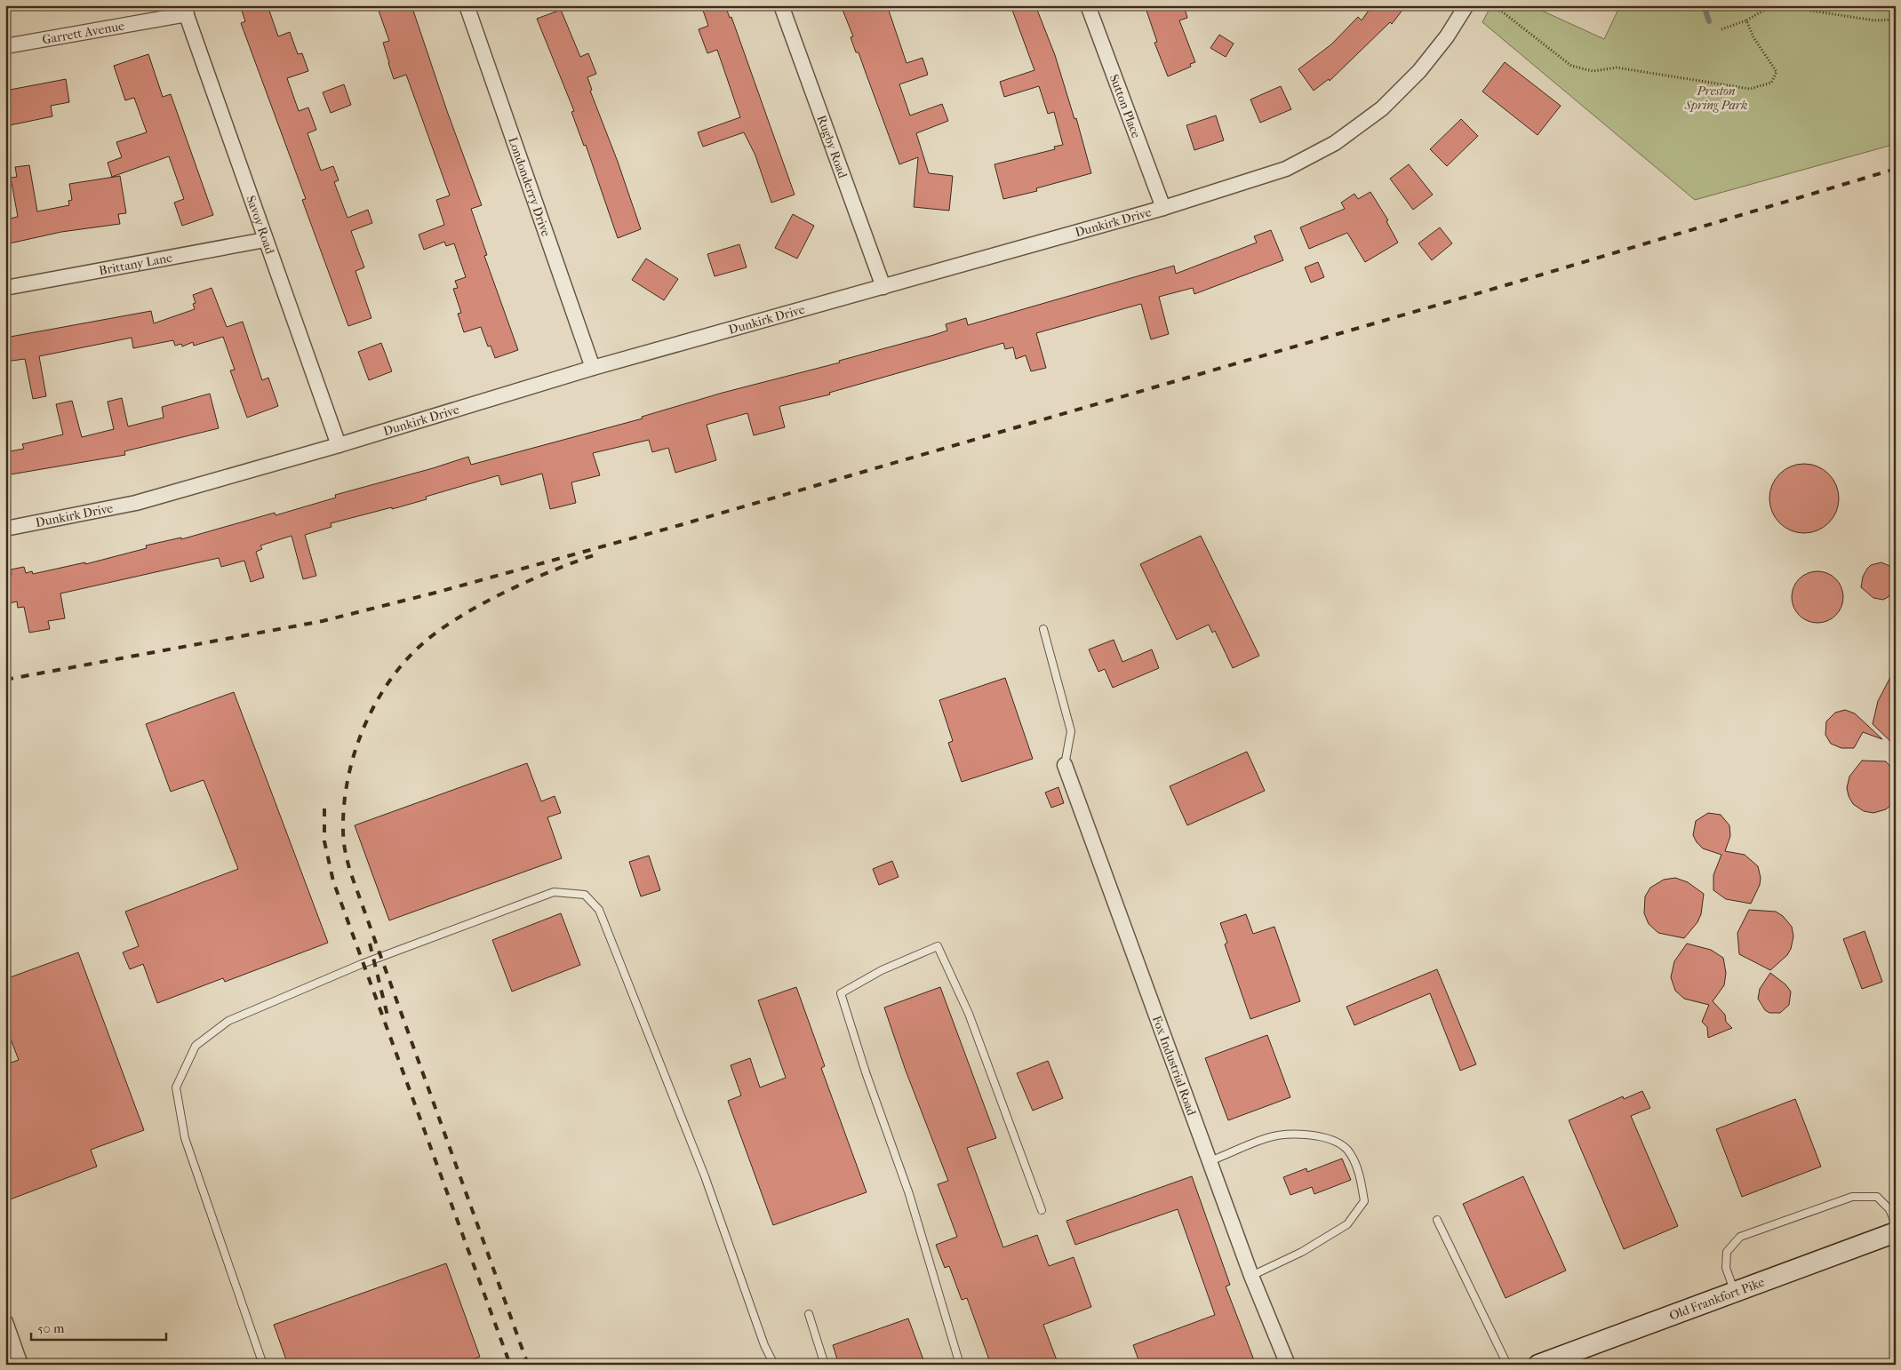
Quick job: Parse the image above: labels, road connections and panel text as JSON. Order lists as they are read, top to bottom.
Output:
{
  "streets": {
    "main road": ["Old Frankfort Pike"],
    "street": [
      "Garrett Avenue",
      "Sutton Place",
      "Rugby Road",
      "Londonderry Drive",
      "Dunkirk Drive",
      "Savoy Road",
      "Brittany Lane",
      "Fox Industrial Road"
    ]
  },
  "crossings": [
    ["Garrett Avenue", "Savoy Road"],
    ["Sutton Place", "Dunkirk Drive"],
    ["Rugby Road", "Dunkirk Drive"],
    ["Londonderry Drive", "Dunkirk Drive"],
    ["Dunkirk Drive", "Savoy Road"],
    ["Savoy Road", "Brittany Lane"]
  ],
  "parks": ["Preston Spring Park"],
  "scale_bar": "50 m"
}
